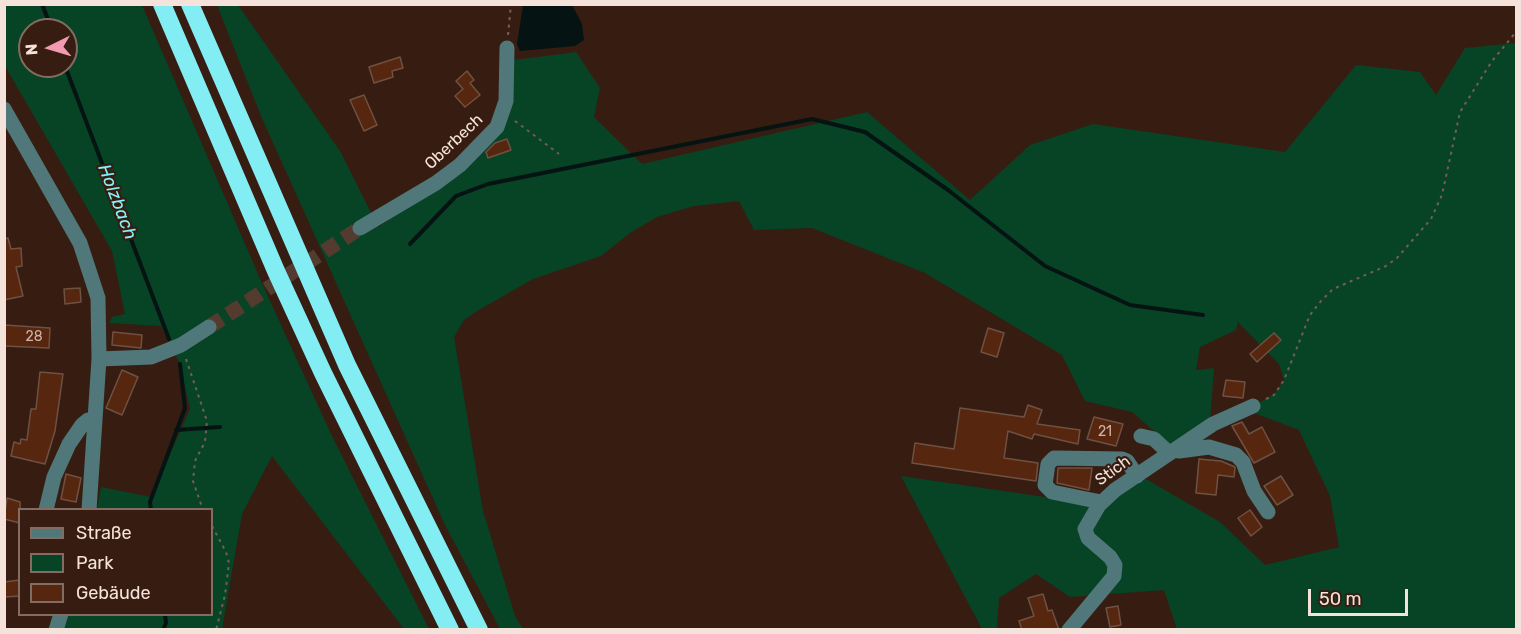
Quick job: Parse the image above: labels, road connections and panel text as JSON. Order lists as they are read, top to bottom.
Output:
{
  "streets": {
    "street": ["Oberbech", "Stich"]
  },
  "water": ["Holzbach"],
  "house_numbers": ["28", "21"],
  "legend": ["Straße", "Park", "Gebäude"],
  "scale_bar": "50 m",
  "north": "left"
}
